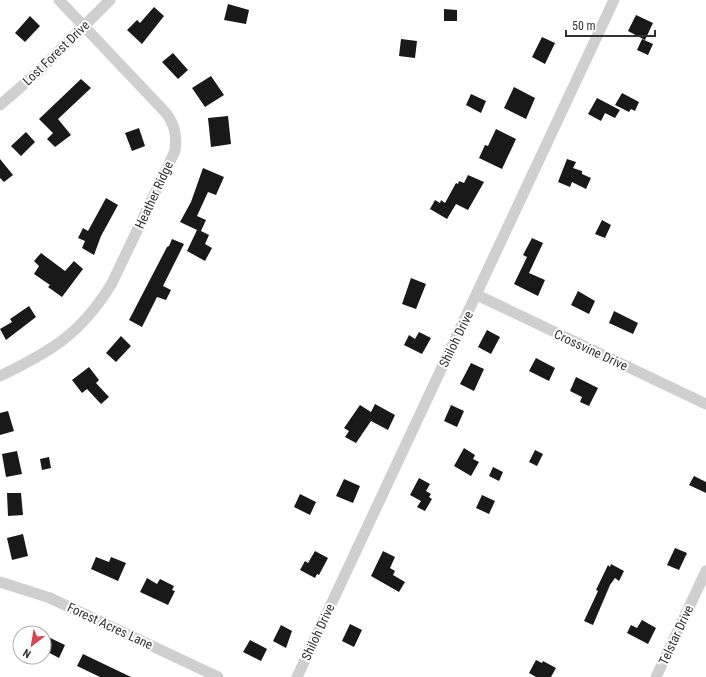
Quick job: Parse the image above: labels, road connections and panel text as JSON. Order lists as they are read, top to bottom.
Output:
{
  "streets": {
    "street": [
      "Lost Forest Drive",
      "Heather Ridge",
      "Shiloh Drive",
      "Crossvine Drive",
      "Forest Acres Lane",
      "Telstar Drive"
    ]
  },
  "crossings": [
    ["Lost Forest Drive", "Heather Ridge"],
    ["Shiloh Drive", "Crossvine Drive"]
  ],
  "scale_bar": "50 m",
  "north": "bottom left"
}
